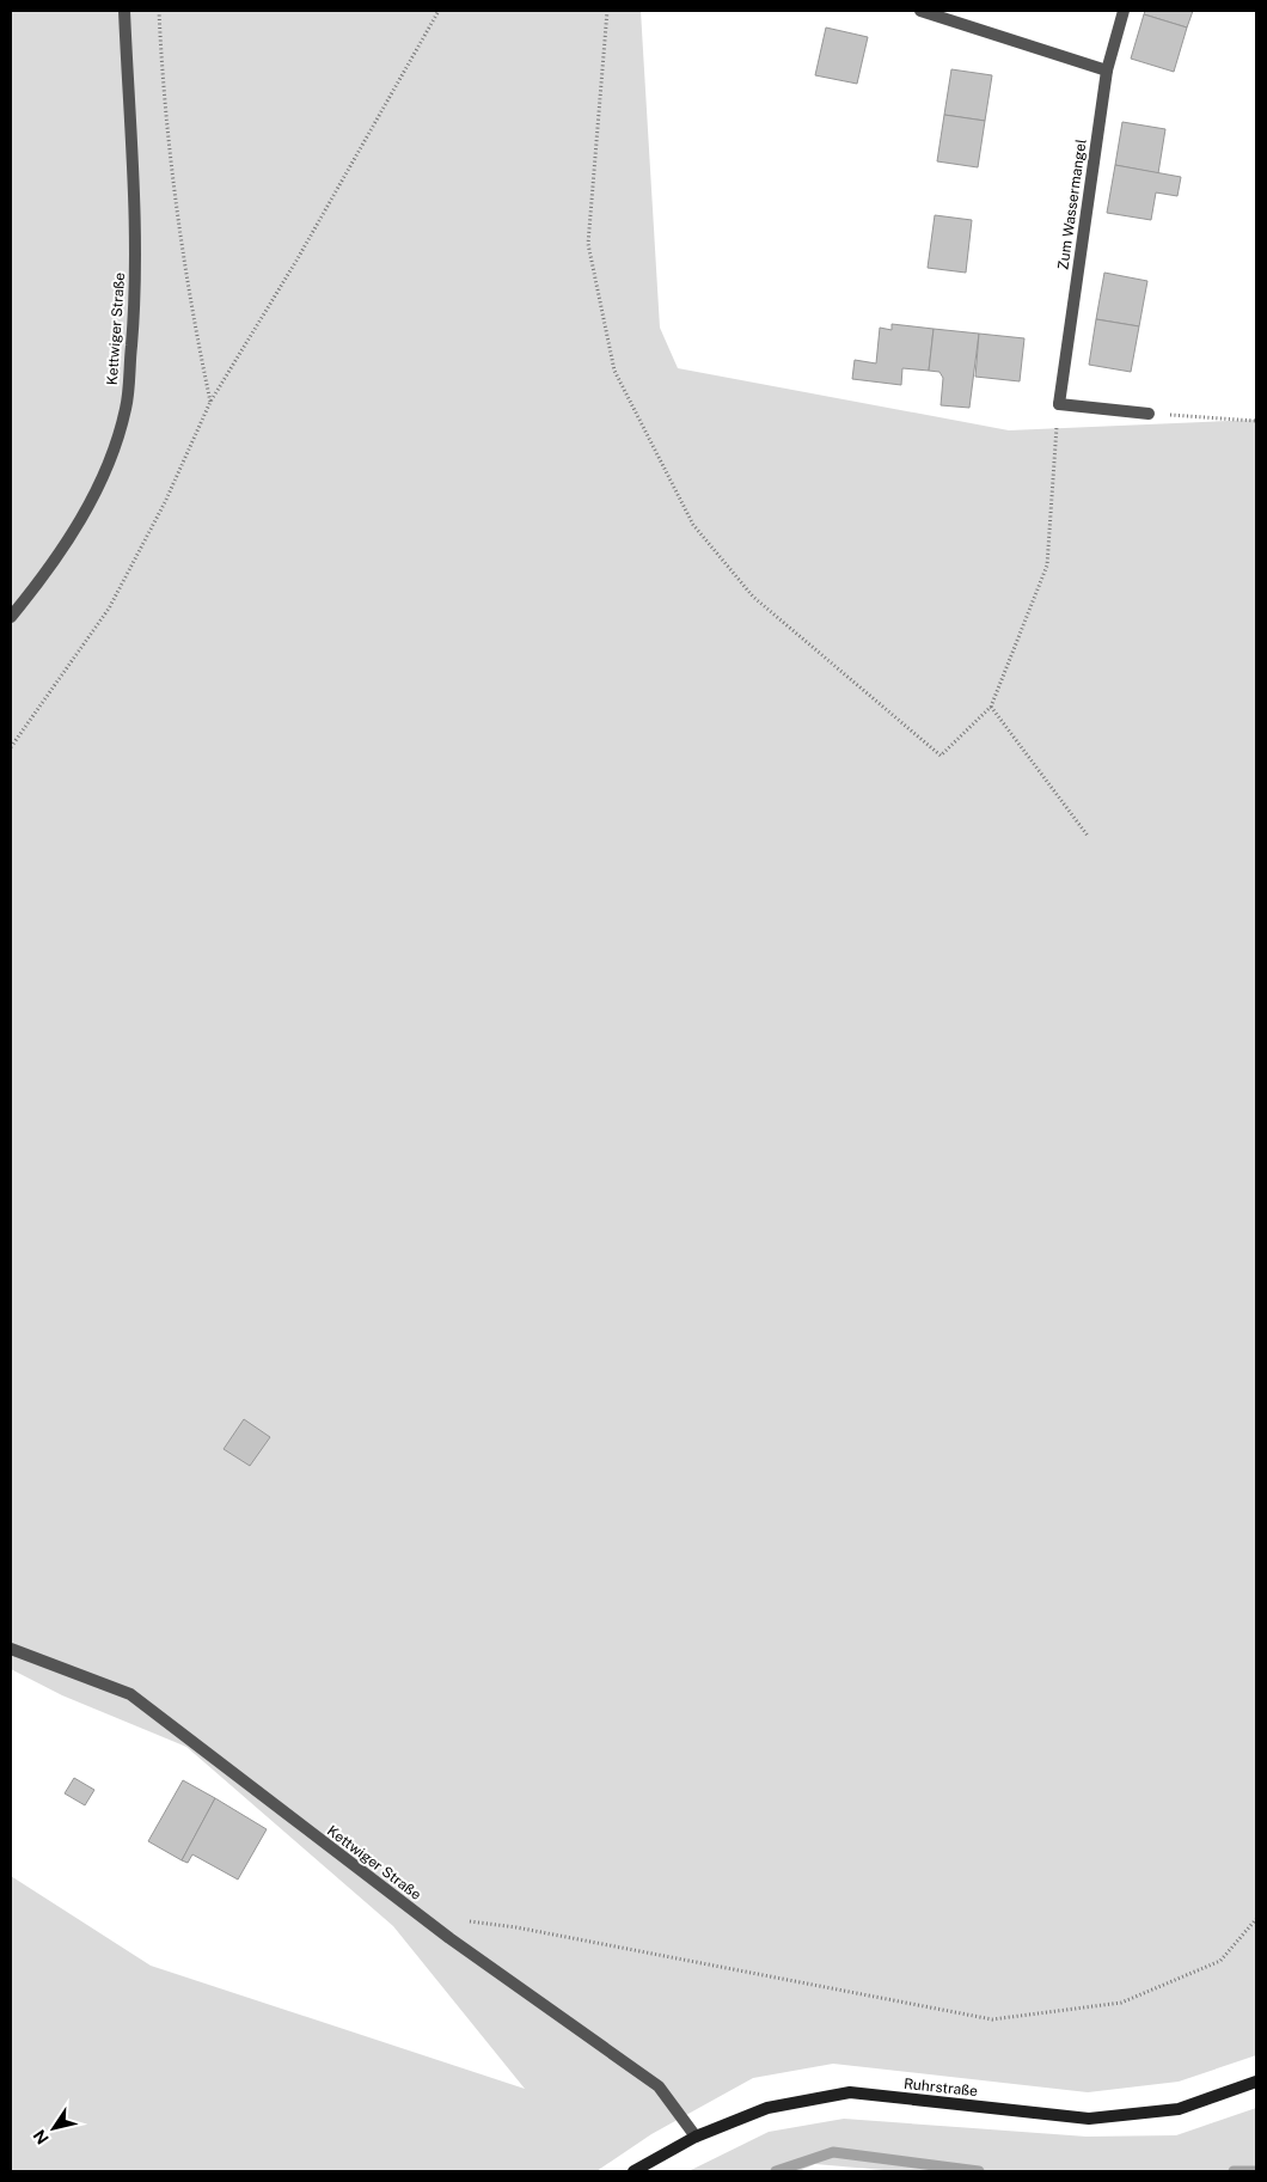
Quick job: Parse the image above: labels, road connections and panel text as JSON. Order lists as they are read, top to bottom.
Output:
{
  "streets": {
    "main road": ["Ruhrstraße"],
    "street": ["Zum Wassermangel", "Kettwiger Straße"]
  },
  "crossings": [
    ["Kettwiger Straße", "Ruhrstraße"]
  ],
  "north": "bottom left"
}
